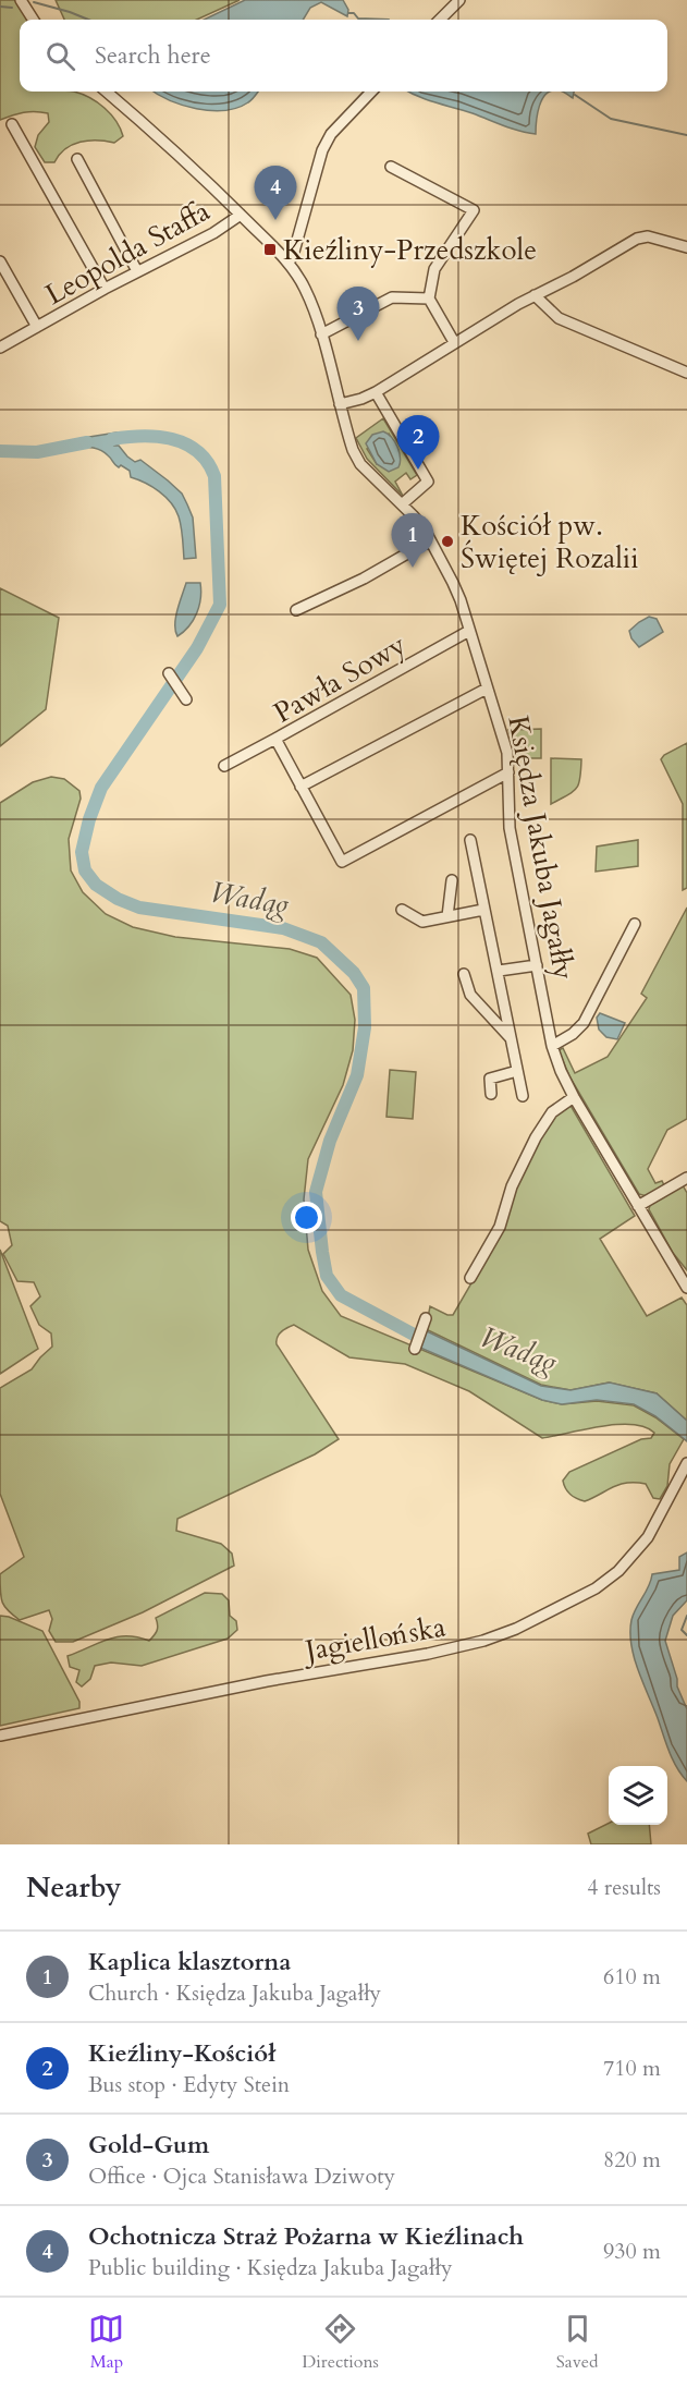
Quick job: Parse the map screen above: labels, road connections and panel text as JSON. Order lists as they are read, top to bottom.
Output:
{
  "streets": {
    "street": [
      "Leopolda Staffa",
      "Pawła Sowy",
      "Księdza Jakuba Jagałły",
      "Jagiellońska"
    ]
  },
  "crossings": [
    ["Leopolda Staffa", "Księdza Jakuba Jagałły"],
    ["Pawła Sowy", "Księdza Jakuba Jagałły"]
  ],
  "water": ["Wadąg"],
  "places": {
    "transit": ["Kieźliny-Przedszkole"],
    "other": ["Kościół pw. Świętej Rozalii"]
  },
  "page": {
    "search": "Search here",
    "pins": [
      "4",
      "3",
      "2",
      "1"
    ],
    "heading": ["Nearby", "4 results"],
    "list": [
      {
        "mark": "1",
        "name": "Kaplica klasztorna",
        "note": "Church · Księdza Jakuba Jagałły",
        "value": "610 m"
      },
      {
        "mark": "2",
        "name": "Kieźliny-Kościół",
        "note": "Bus stop · Edyty Stein",
        "value": "710 m"
      },
      {
        "mark": "3",
        "name": "Gold-Gum",
        "note": "Office · Ojca Stanisława Dziwoty",
        "value": "820 m"
      },
      {
        "mark": "4",
        "name": "Ochotnicza Straż Pożarna w Kieźlinach",
        "note": "Public building · Księdza Jakuba Jagałły",
        "value": "930 m"
      }
    ],
    "nav": ["Map", "Directions", "Saved"]
  }
}
